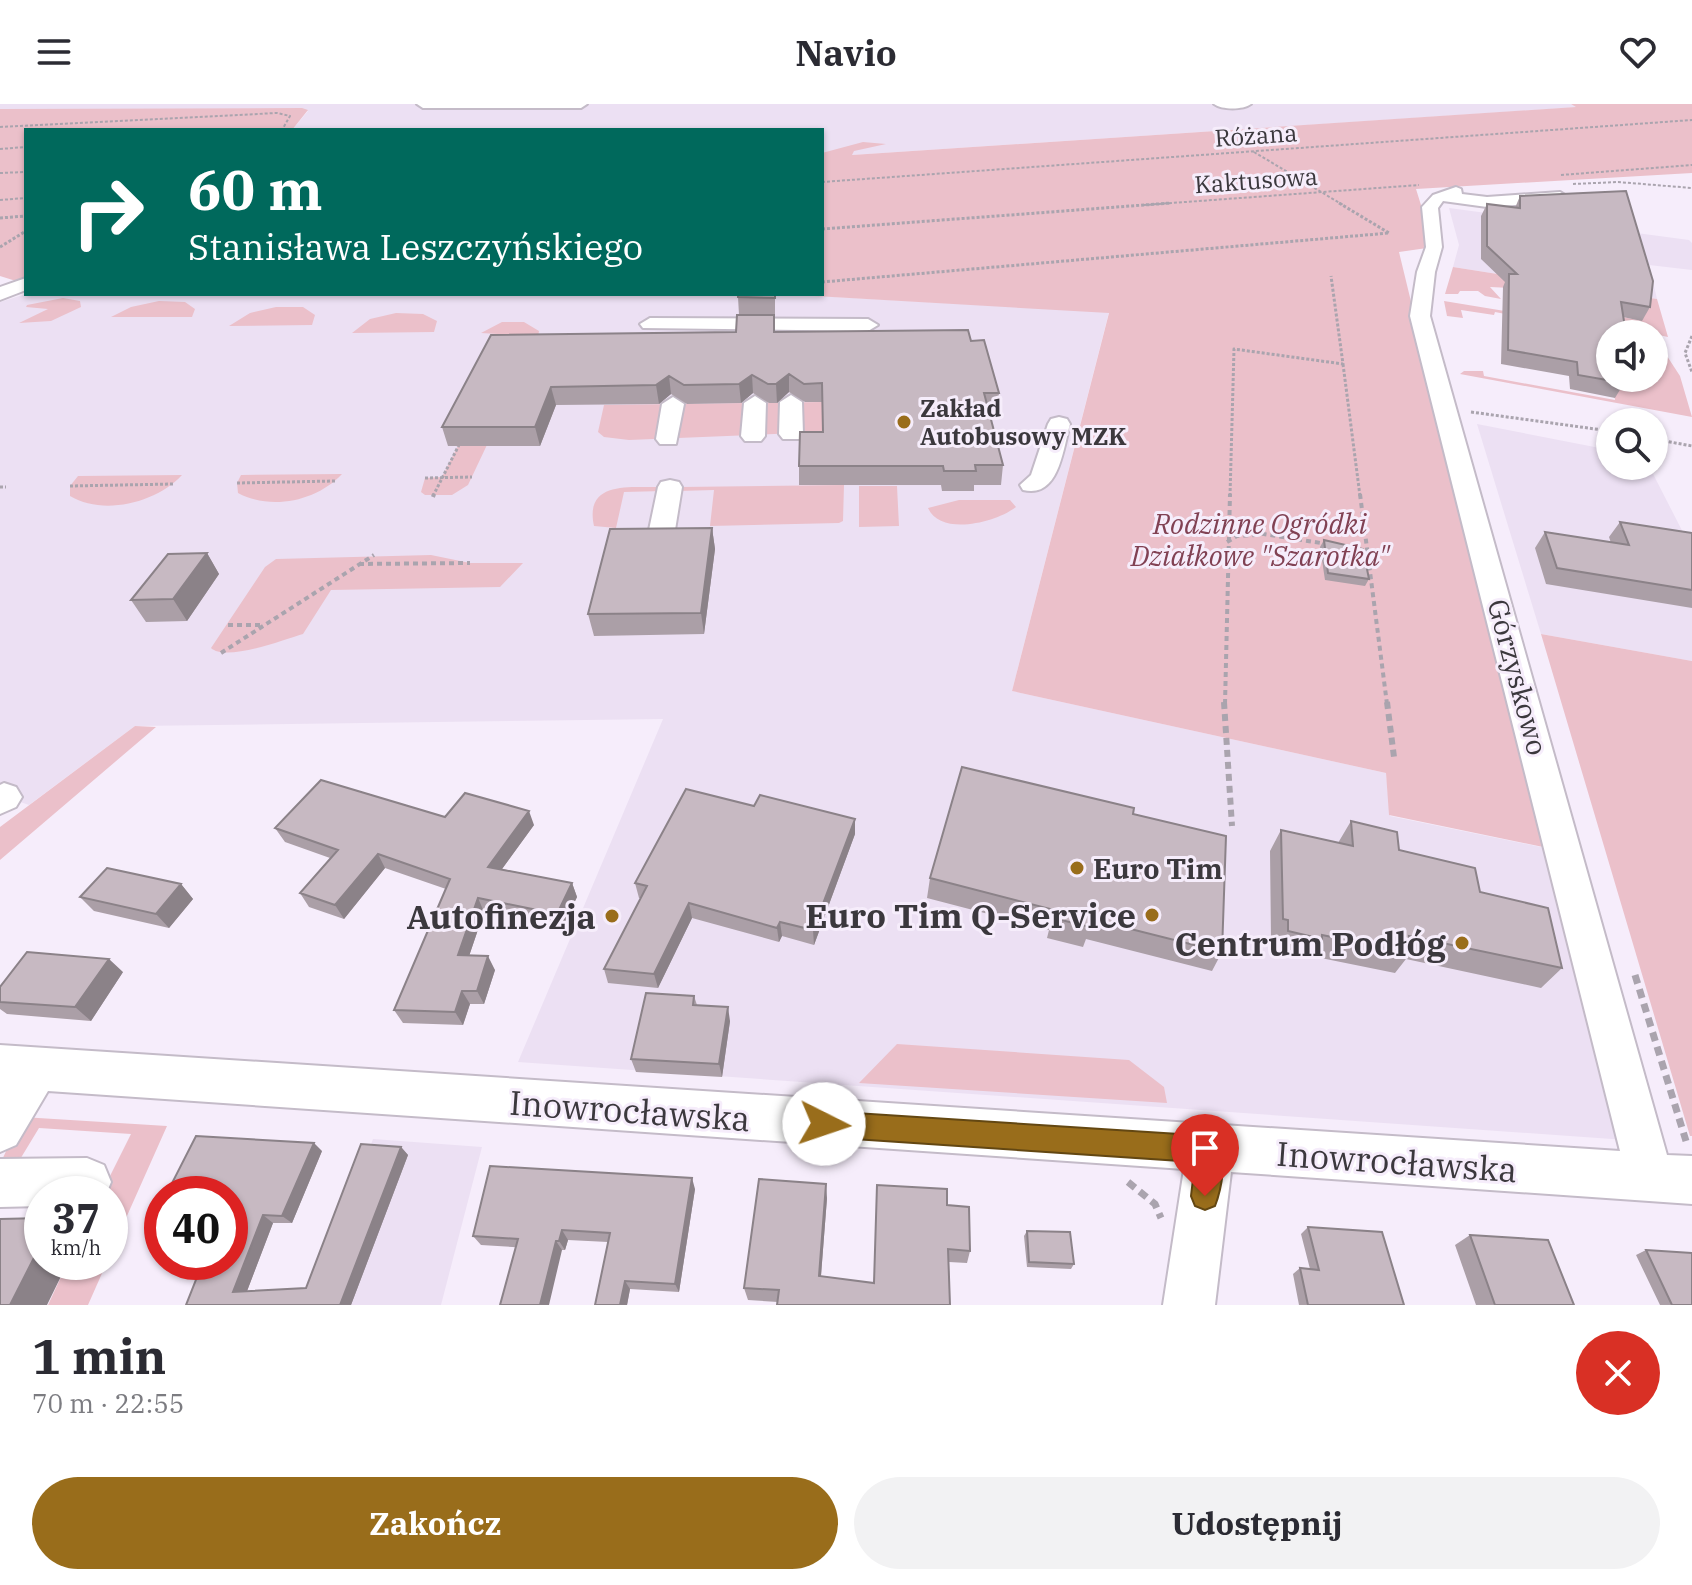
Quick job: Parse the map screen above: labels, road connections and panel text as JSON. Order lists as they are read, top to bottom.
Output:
{
  "streets": {
    "street": ["Górzyskowo", "Inowrocławska"],
    "path": ["Różana", "Kaktusowa"]
  },
  "crossings": [
    ["Kaktusowa", "Górzyskowo"],
    ["Górzyskowo", "Inowrocławska"]
  ],
  "parks": ["Rodzinne Ogródki Działkowe \"Szarotka\""],
  "places": [
    "Zakład Autobusowy MZK",
    "Euro Tim",
    "Euro Tim Q-Service",
    "Autofinezja",
    "Centrum Podłóg"
  ],
  "page": {
    "header": "Navio",
    "turn": ["60 m", "Stanisława Leszczyńskiego"],
    "speed": "37 km/h",
    "limit": "40",
    "heading": ["1 min", "70 m · 22:55"],
    "buttons": ["Zakończ", "Udostępnij"]
  }
}
